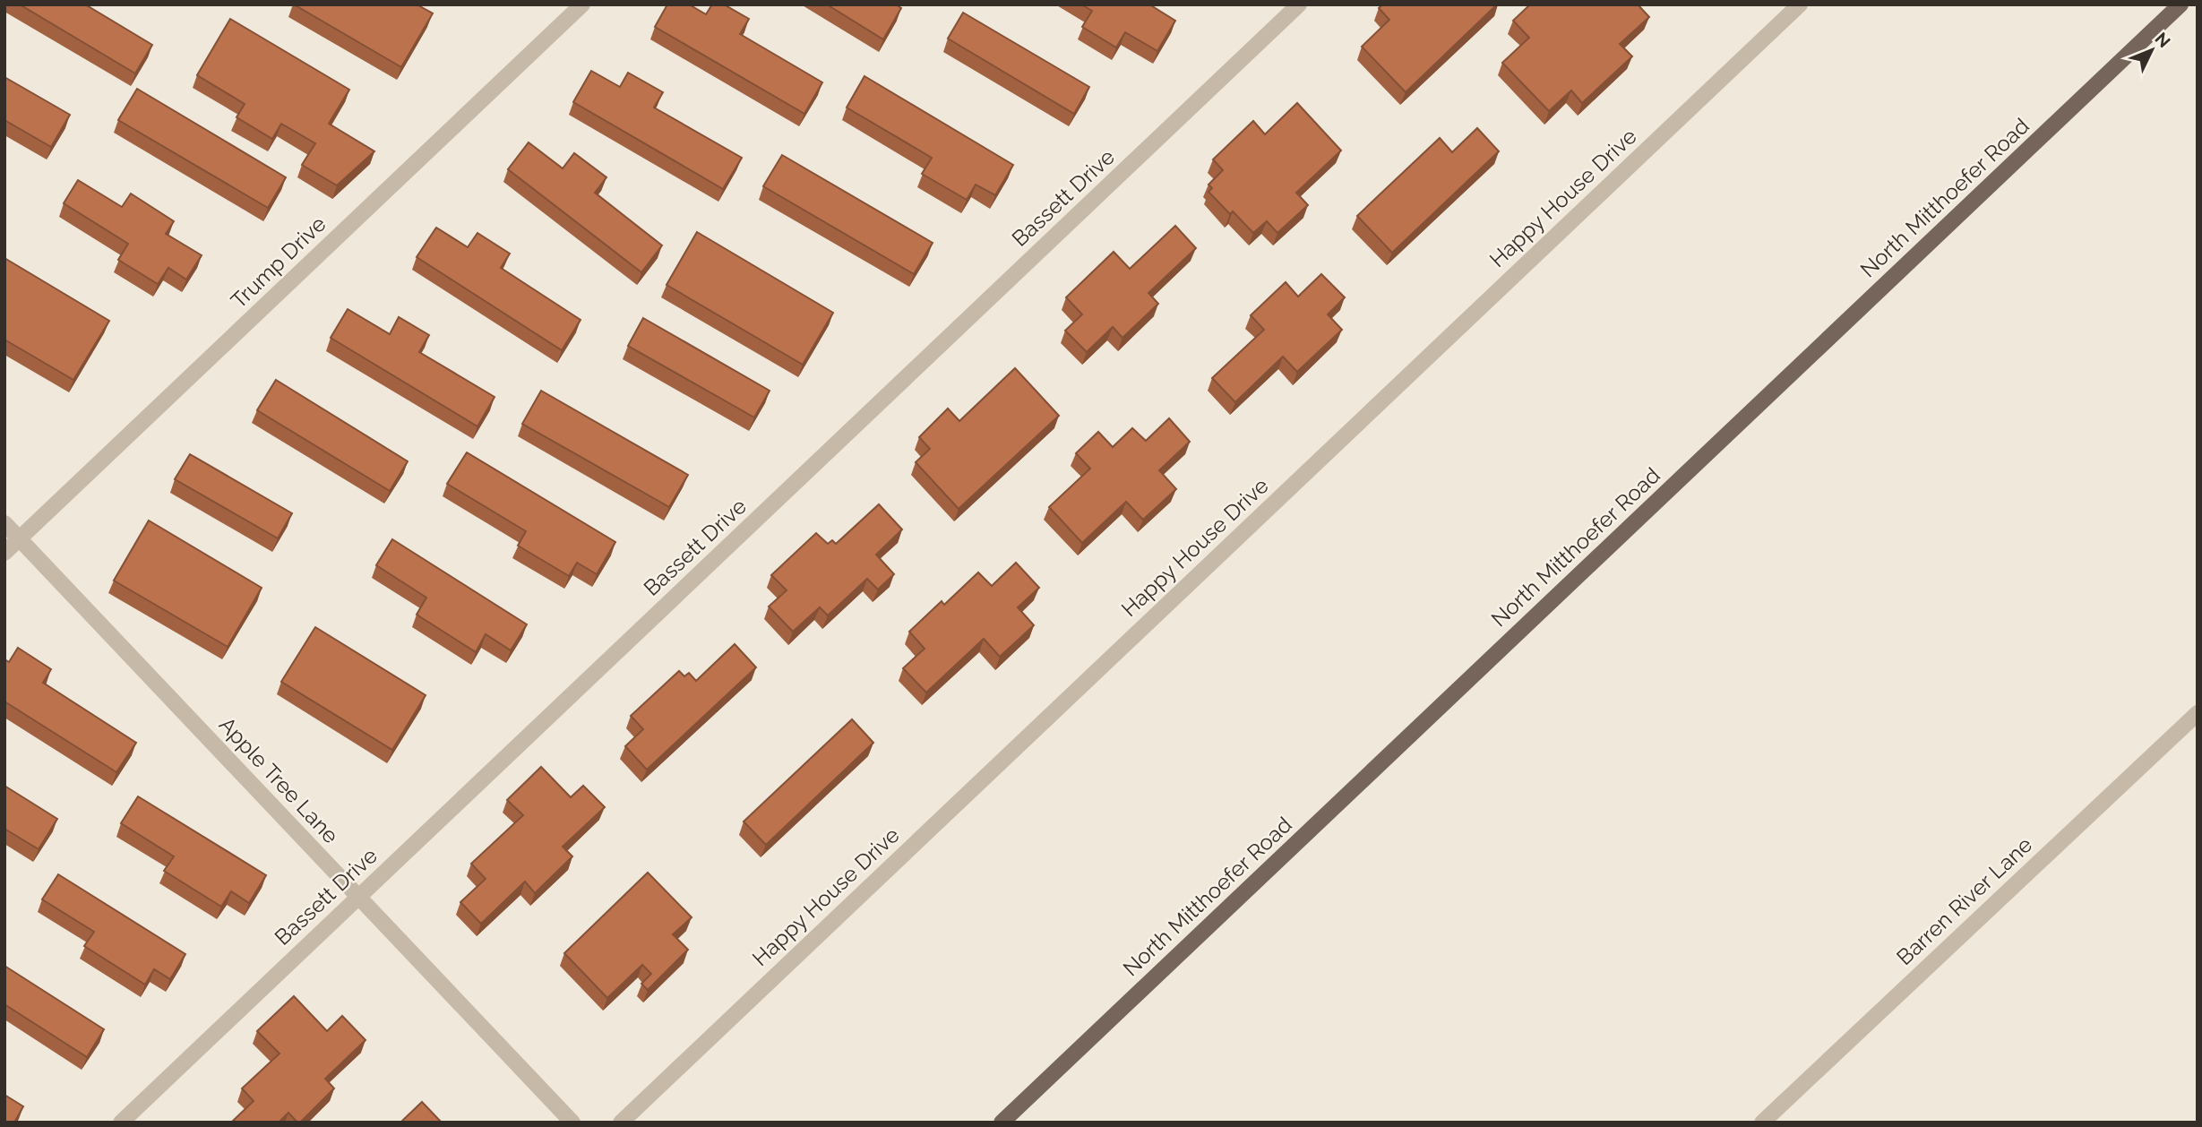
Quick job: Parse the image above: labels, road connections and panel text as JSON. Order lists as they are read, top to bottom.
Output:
{
  "streets": {
    "main road": ["North Mitthoefer Road"],
    "street": [
      "Bassett Drive",
      "Happy House Drive",
      "Trump Drive",
      "Apple Tree Lane",
      "Barren River Lane"
    ]
  },
  "crossings": [
    ["Bassett Drive", "Apple Tree Lane"],
    ["Trump Drive", "Apple Tree Lane"]
  ],
  "north": "top right"
}
